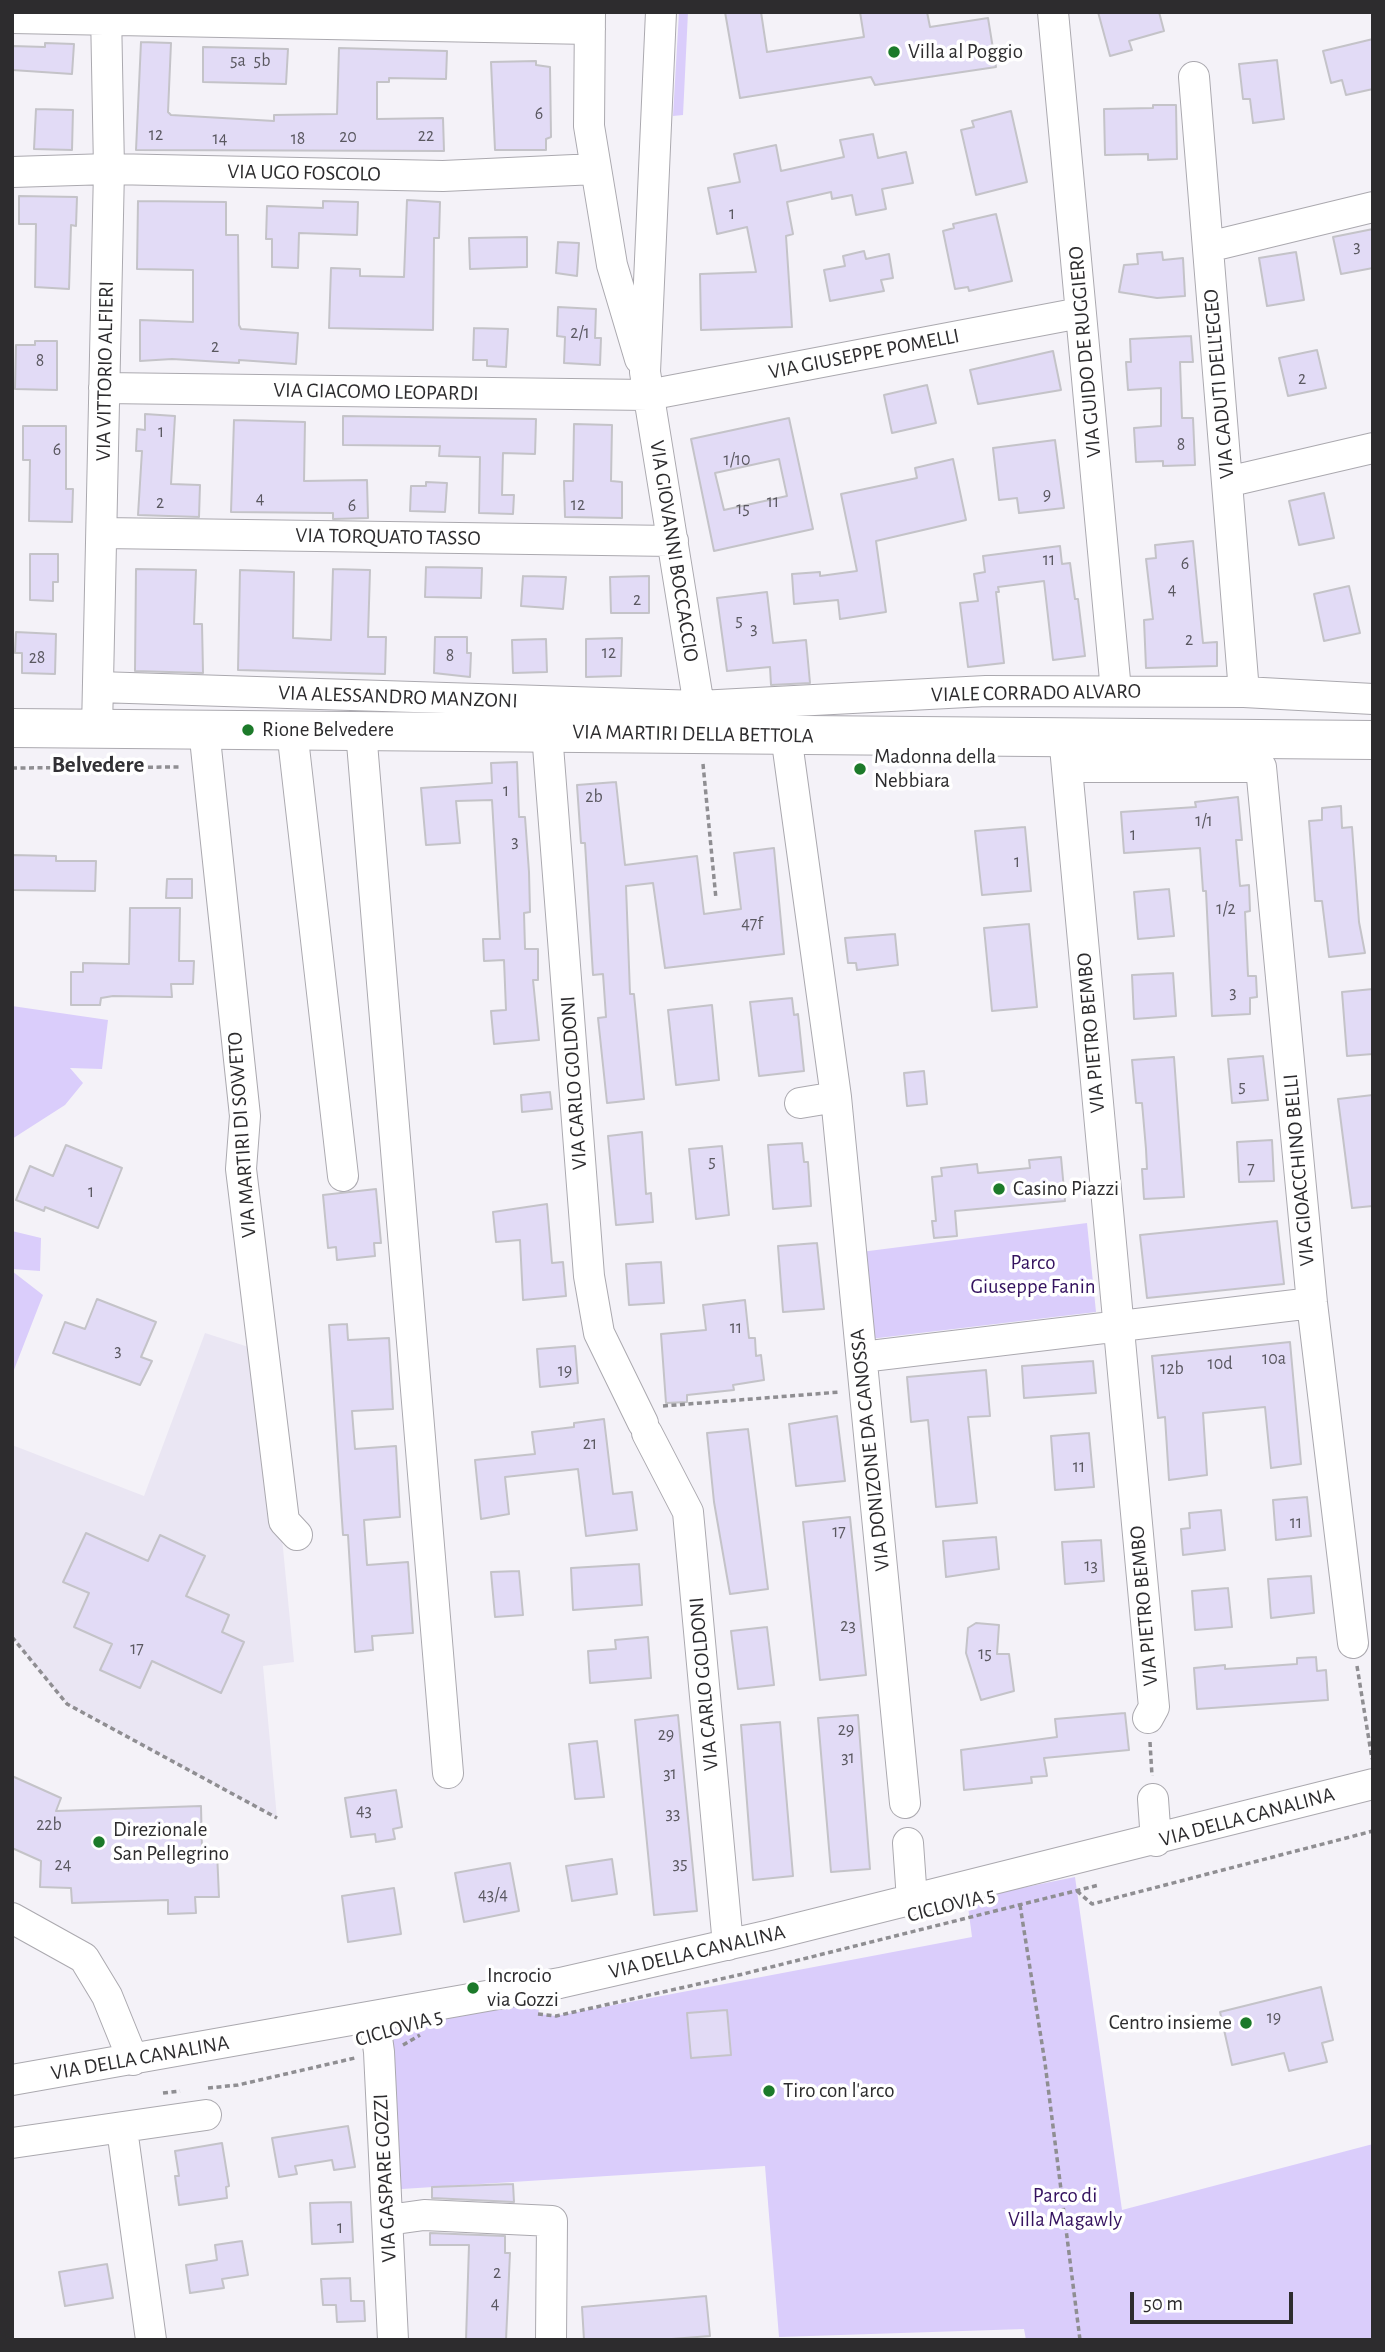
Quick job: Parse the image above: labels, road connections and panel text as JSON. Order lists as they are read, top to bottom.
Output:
{
  "streets": {
    "main road": ["VIA MARTIRI DELLA BETTOLA"],
    "street": [
      "VIA UGO FOSCOLO",
      "VIA GUIDO DE RUGGIERO",
      "VIA GIUSEPPE POMELLI",
      "VIA VITTORIO ALFIERI",
      "VIA CADUTI DELL'EGEO",
      "VIA GIACOMO LEOPARDI",
      "VIA TORQUATO TASSO",
      "VIA GIOVANNI BOCCACCIO",
      "VIALE CORRADO ALVARO",
      "VIA ALESSANDRO MANZONI",
      "VIA PIETRO BEMBO",
      "VIA CARLO GOLDONI",
      "VIA MARTIRI DI SOWETO",
      "VIA GIOACCHINO BELLI",
      "VIA DONIZONE DA CANOSSA",
      "VIA DELLA CANALINA",
      "VIA GASPARE GOZZI"
    ],
    "path": ["CICLOVIA 5"]
  },
  "crossings": [
    ["VIA UGO FOSCOLO", "VIA VITTORIO ALFIERI"],
    ["VIA UGO FOSCOLO", "VIA GIOVANNI BOCCACCIO"],
    ["VIA GUIDO DE RUGGIERO", "VIA GIUSEPPE POMELLI"],
    ["VIA GUIDO DE RUGGIERO", "VIALE CORRADO ALVARO"],
    ["VIA GIUSEPPE POMELLI", "VIA GIACOMO LEOPARDI"],
    ["VIA GIUSEPPE POMELLI", "VIA GIOVANNI BOCCACCIO"],
    ["VIA VITTORIO ALFIERI", "VIA GIACOMO LEOPARDI"],
    ["VIA VITTORIO ALFIERI", "VIA TORQUATO TASSO"],
    ["VIA VITTORIO ALFIERI", "VIA ALESSANDRO MANZONI"],
    ["VIA VITTORIO ALFIERI", "VIA MARTIRI DELLA BETTOLA"],
    ["VIA CADUTI DELL'EGEO", "VIALE CORRADO ALVARO"],
    ["VIA GIACOMO LEOPARDI", "VIA GIOVANNI BOCCACCIO"],
    ["VIA TORQUATO TASSO", "VIA GIOVANNI BOCCACCIO"],
    ["VIA GIOVANNI BOCCACCIO", "VIALE CORRADO ALVARO"],
    ["VIA GIOVANNI BOCCACCIO", "VIA ALESSANDRO MANZONI"],
    ["VIA GIOVANNI BOCCACCIO", "VIA MARTIRI DELLA BETTOLA"],
    ["VIALE CORRADO ALVARO", "VIA ALESSANDRO MANZONI"],
    ["VIALE CORRADO ALVARO", "VIA MARTIRI DELLA BETTOLA"],
    ["VIA ALESSANDRO MANZONI", "VIA MARTIRI DELLA BETTOLA"],
    ["VIA MARTIRI DELLA BETTOLA", "VIA PIETRO BEMBO"],
    ["VIA MARTIRI DELLA BETTOLA", "VIA CARLO GOLDONI"],
    ["VIA MARTIRI DELLA BETTOLA", "VIA MARTIRI DI SOWETO"],
    ["VIA MARTIRI DELLA BETTOLA", "VIA GIOACCHINO BELLI"],
    ["VIA MARTIRI DELLA BETTOLA", "VIA DONIZONE DA CANOSSA"],
    ["VIA PIETRO BEMBO", "VIA GIOACCHINO BELLI"],
    ["VIA CARLO GOLDONI", "VIA DELLA CANALINA"],
    ["VIA DELLA CANALINA", "VIA GASPARE GOZZI"],
    ["CICLOVIA 5", "VIA GASPARE GOZZI"]
  ],
  "districts": ["Belvedere"],
  "parks": ["Parco Giuseppe Fanin", "Parco di Villa Magawly"],
  "places": [
    "Villa al Poggio",
    "Rione Belvedere",
    "Madonna della Nebbiara",
    "Casino Piazzi",
    "Direzionale San Pellegrino",
    "Incrocio via Gozzi",
    "Centro insieme",
    "Tiro con l'arco"
  ],
  "house_numbers": [
    "5a",
    "5b",
    "6",
    "12",
    "22",
    "20",
    "14",
    "18",
    "1",
    "3",
    "2/1",
    "2",
    "8",
    "2",
    "1",
    "8",
    "6",
    "1/10",
    "9",
    "4",
    "11",
    "2",
    "12",
    "6",
    "15",
    "11",
    "6",
    "4",
    "2",
    "5",
    "3",
    "2",
    "12",
    "8",
    "28",
    "1",
    "2b",
    "1/1",
    "1",
    "3",
    "1",
    "1/2",
    "47f",
    "3",
    "5",
    "5",
    "7",
    "1",
    "11",
    "3",
    "10a",
    "10d",
    "12b",
    "19",
    "21",
    "11",
    "11",
    "17",
    "13",
    "23",
    "17",
    "15",
    "29",
    "29",
    "31",
    "31",
    "43",
    "33",
    "22b",
    "35",
    "24",
    "43/4",
    "19",
    "1",
    "2",
    "4"
  ],
  "scale_bar": "50 m"
}
